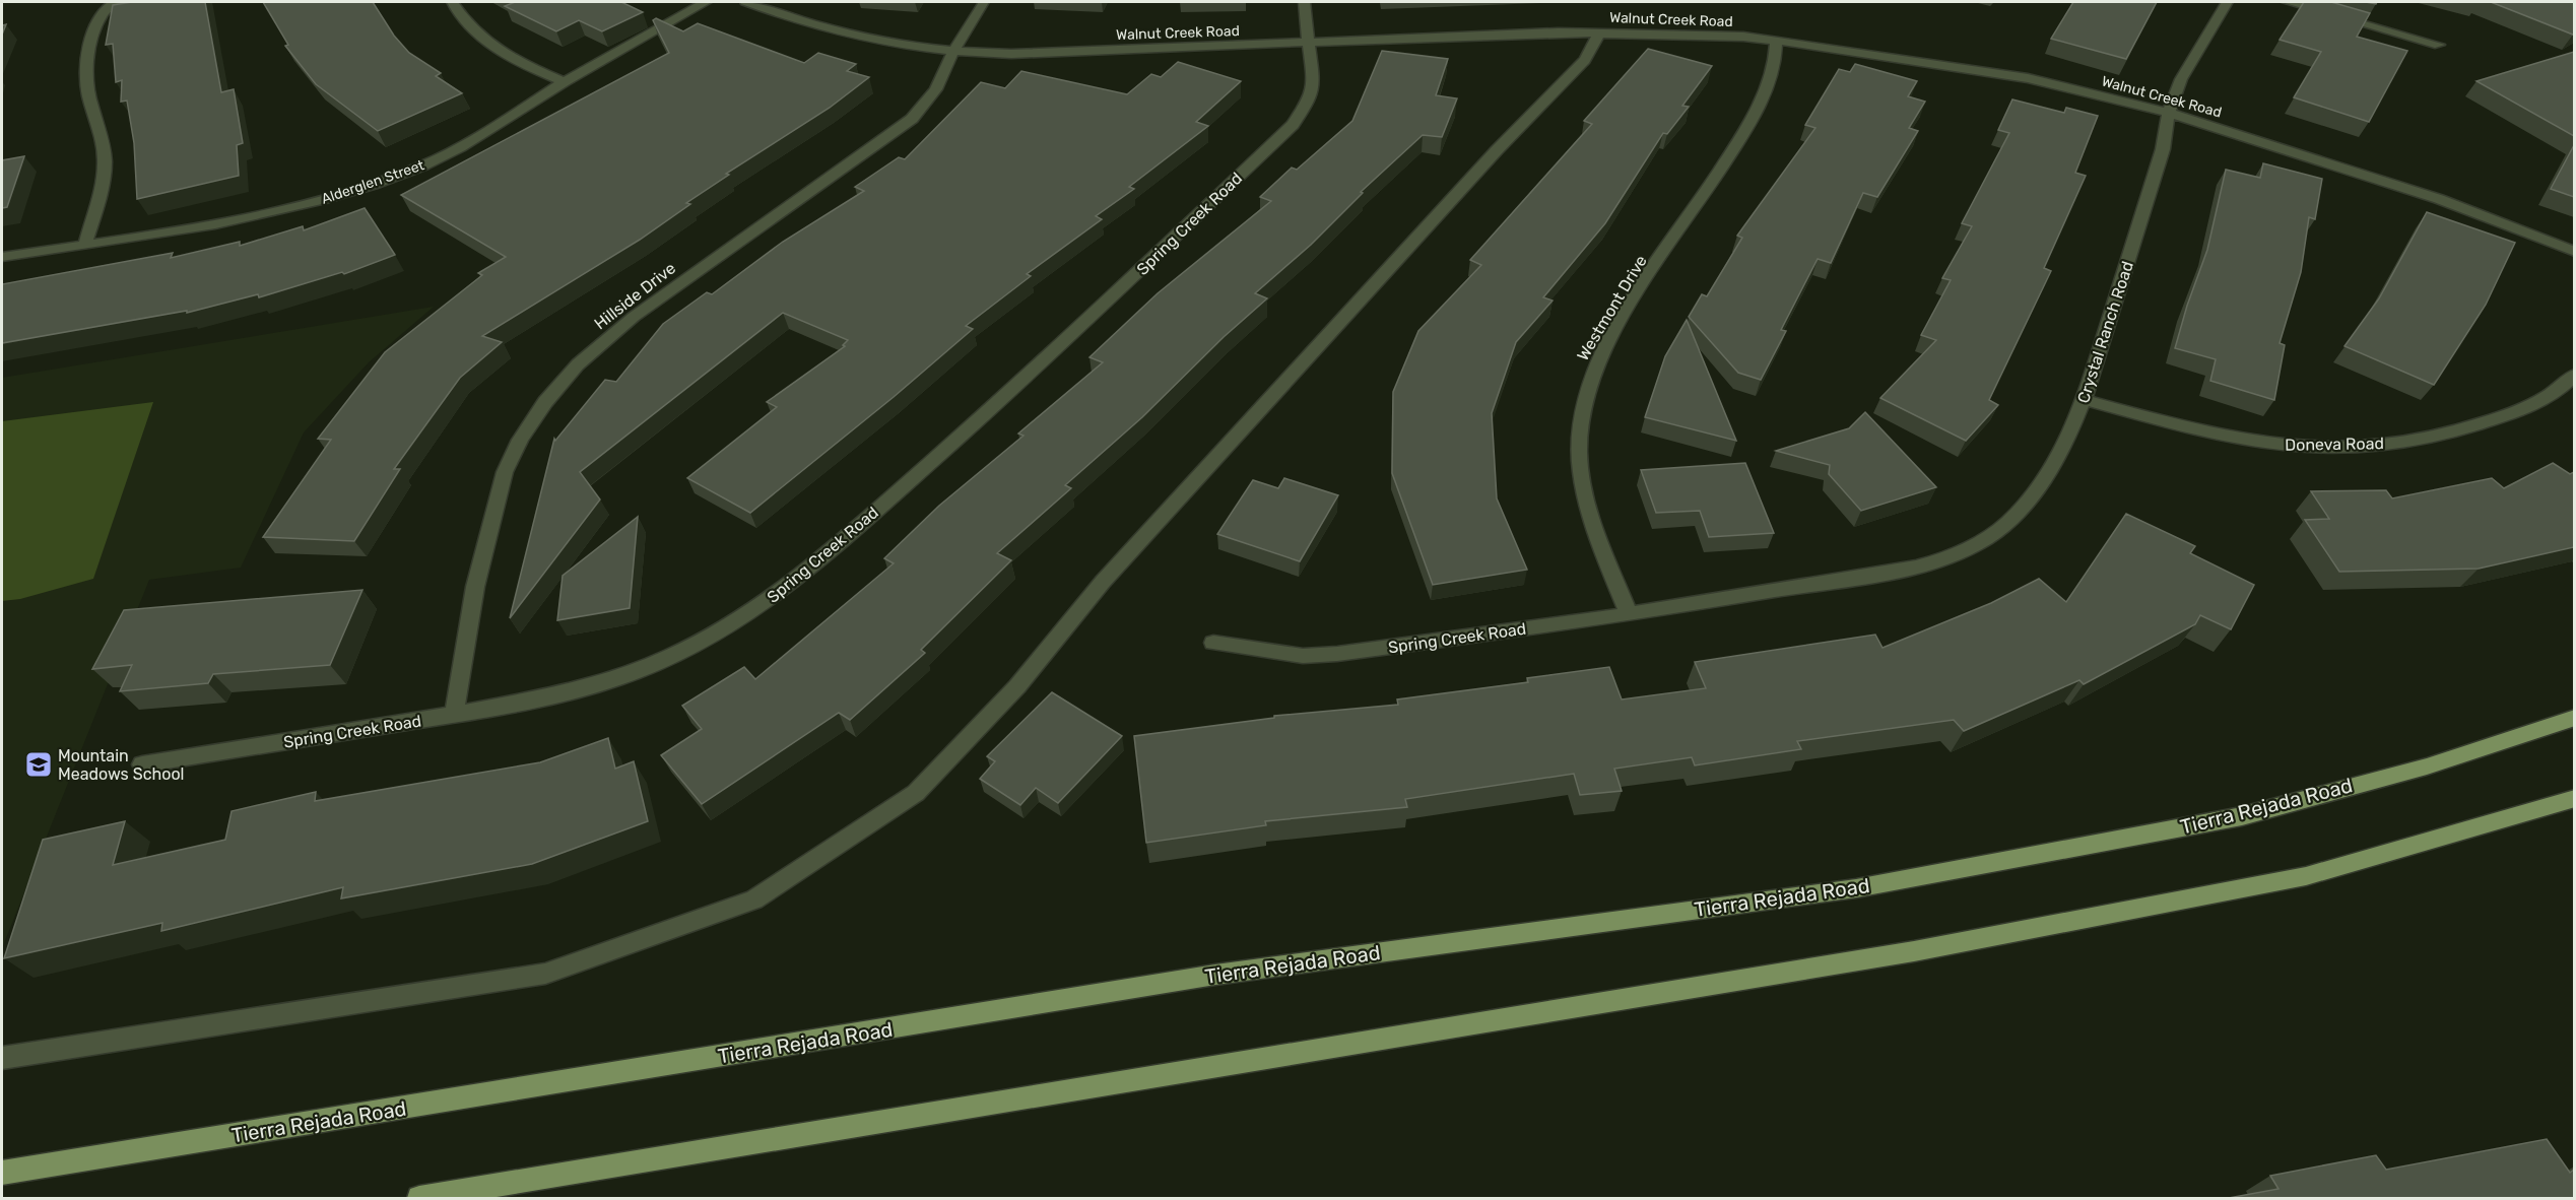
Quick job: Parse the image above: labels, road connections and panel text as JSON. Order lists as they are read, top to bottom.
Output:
{
  "streets": {
    "main road": ["Tierra Rejada Road"],
    "street": [
      "Walnut Creek Road",
      "Alderglen Street",
      "Spring Creek Road",
      "Hillside Drive",
      "Westmont Drive",
      "Crystal Ranch Road",
      "Doneva Road"
    ]
  },
  "crossings": [
    ["Walnut Creek Road", "Spring Creek Road"],
    ["Walnut Creek Road", "Hillside Drive"],
    ["Walnut Creek Road", "Westmont Drive"],
    ["Walnut Creek Road", "Crystal Ranch Road"],
    ["Spring Creek Road", "Hillside Drive"],
    ["Spring Creek Road", "Westmont Drive"],
    ["Spring Creek Road", "Crystal Ranch Road"],
    ["Westmont Drive", "Crystal Ranch Road"],
    ["Crystal Ranch Road", "Doneva Road"]
  ],
  "places": {
    "school or university": ["Mountain Meadows School"]
  }
}
